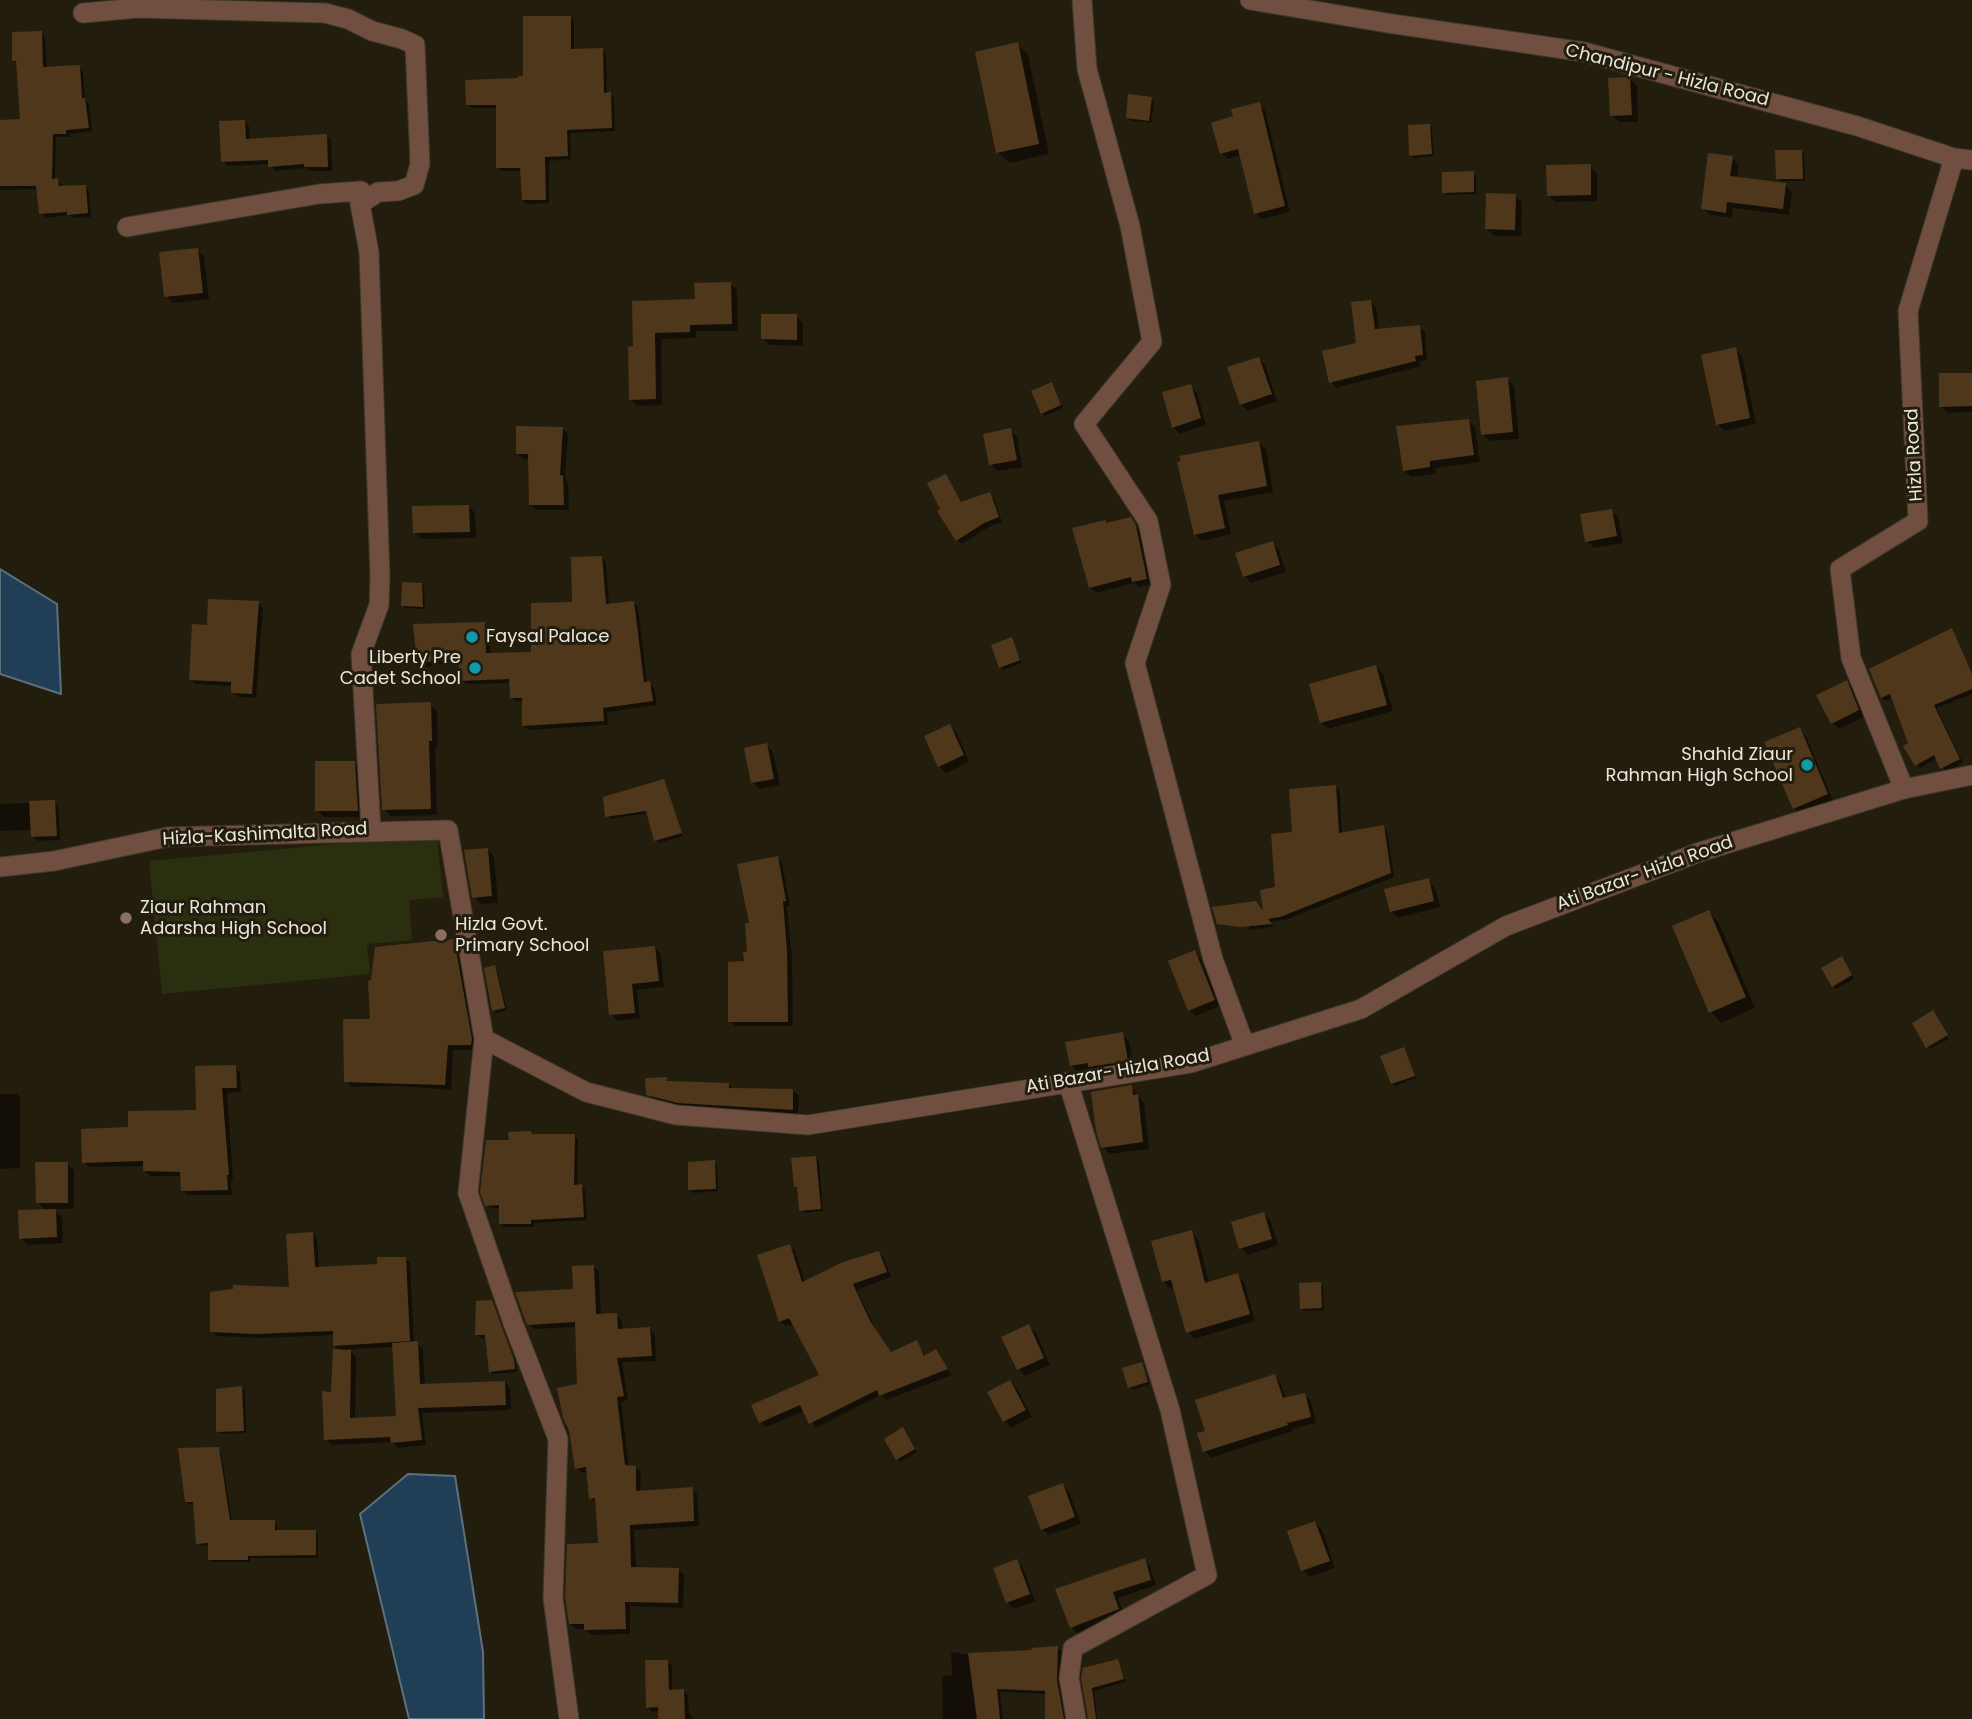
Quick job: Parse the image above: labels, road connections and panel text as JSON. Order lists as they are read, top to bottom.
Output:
{
  "streets": {
    "street": [
      "Chandipur - Hizla Road",
      "Hizla Road",
      "Hizla-Kashimalta Road",
      "Ati Bazar- Hizla Road"
    ]
  },
  "crossings": [
    ["Chandipur - Hizla Road", "Hizla Road"],
    ["Hizla Road", "Ati Bazar- Hizla Road"],
    ["Hizla-Kashimalta Road", "Ati Bazar- Hizla Road"]
  ],
  "places": [
    "Faysal Palace",
    "Liberty Pre Cadet School",
    "Shahid Ziaur Rahman High School",
    "Ziaur Rahman Adarsha High School",
    "Hizla Govt. Primary School"
  ]
}
